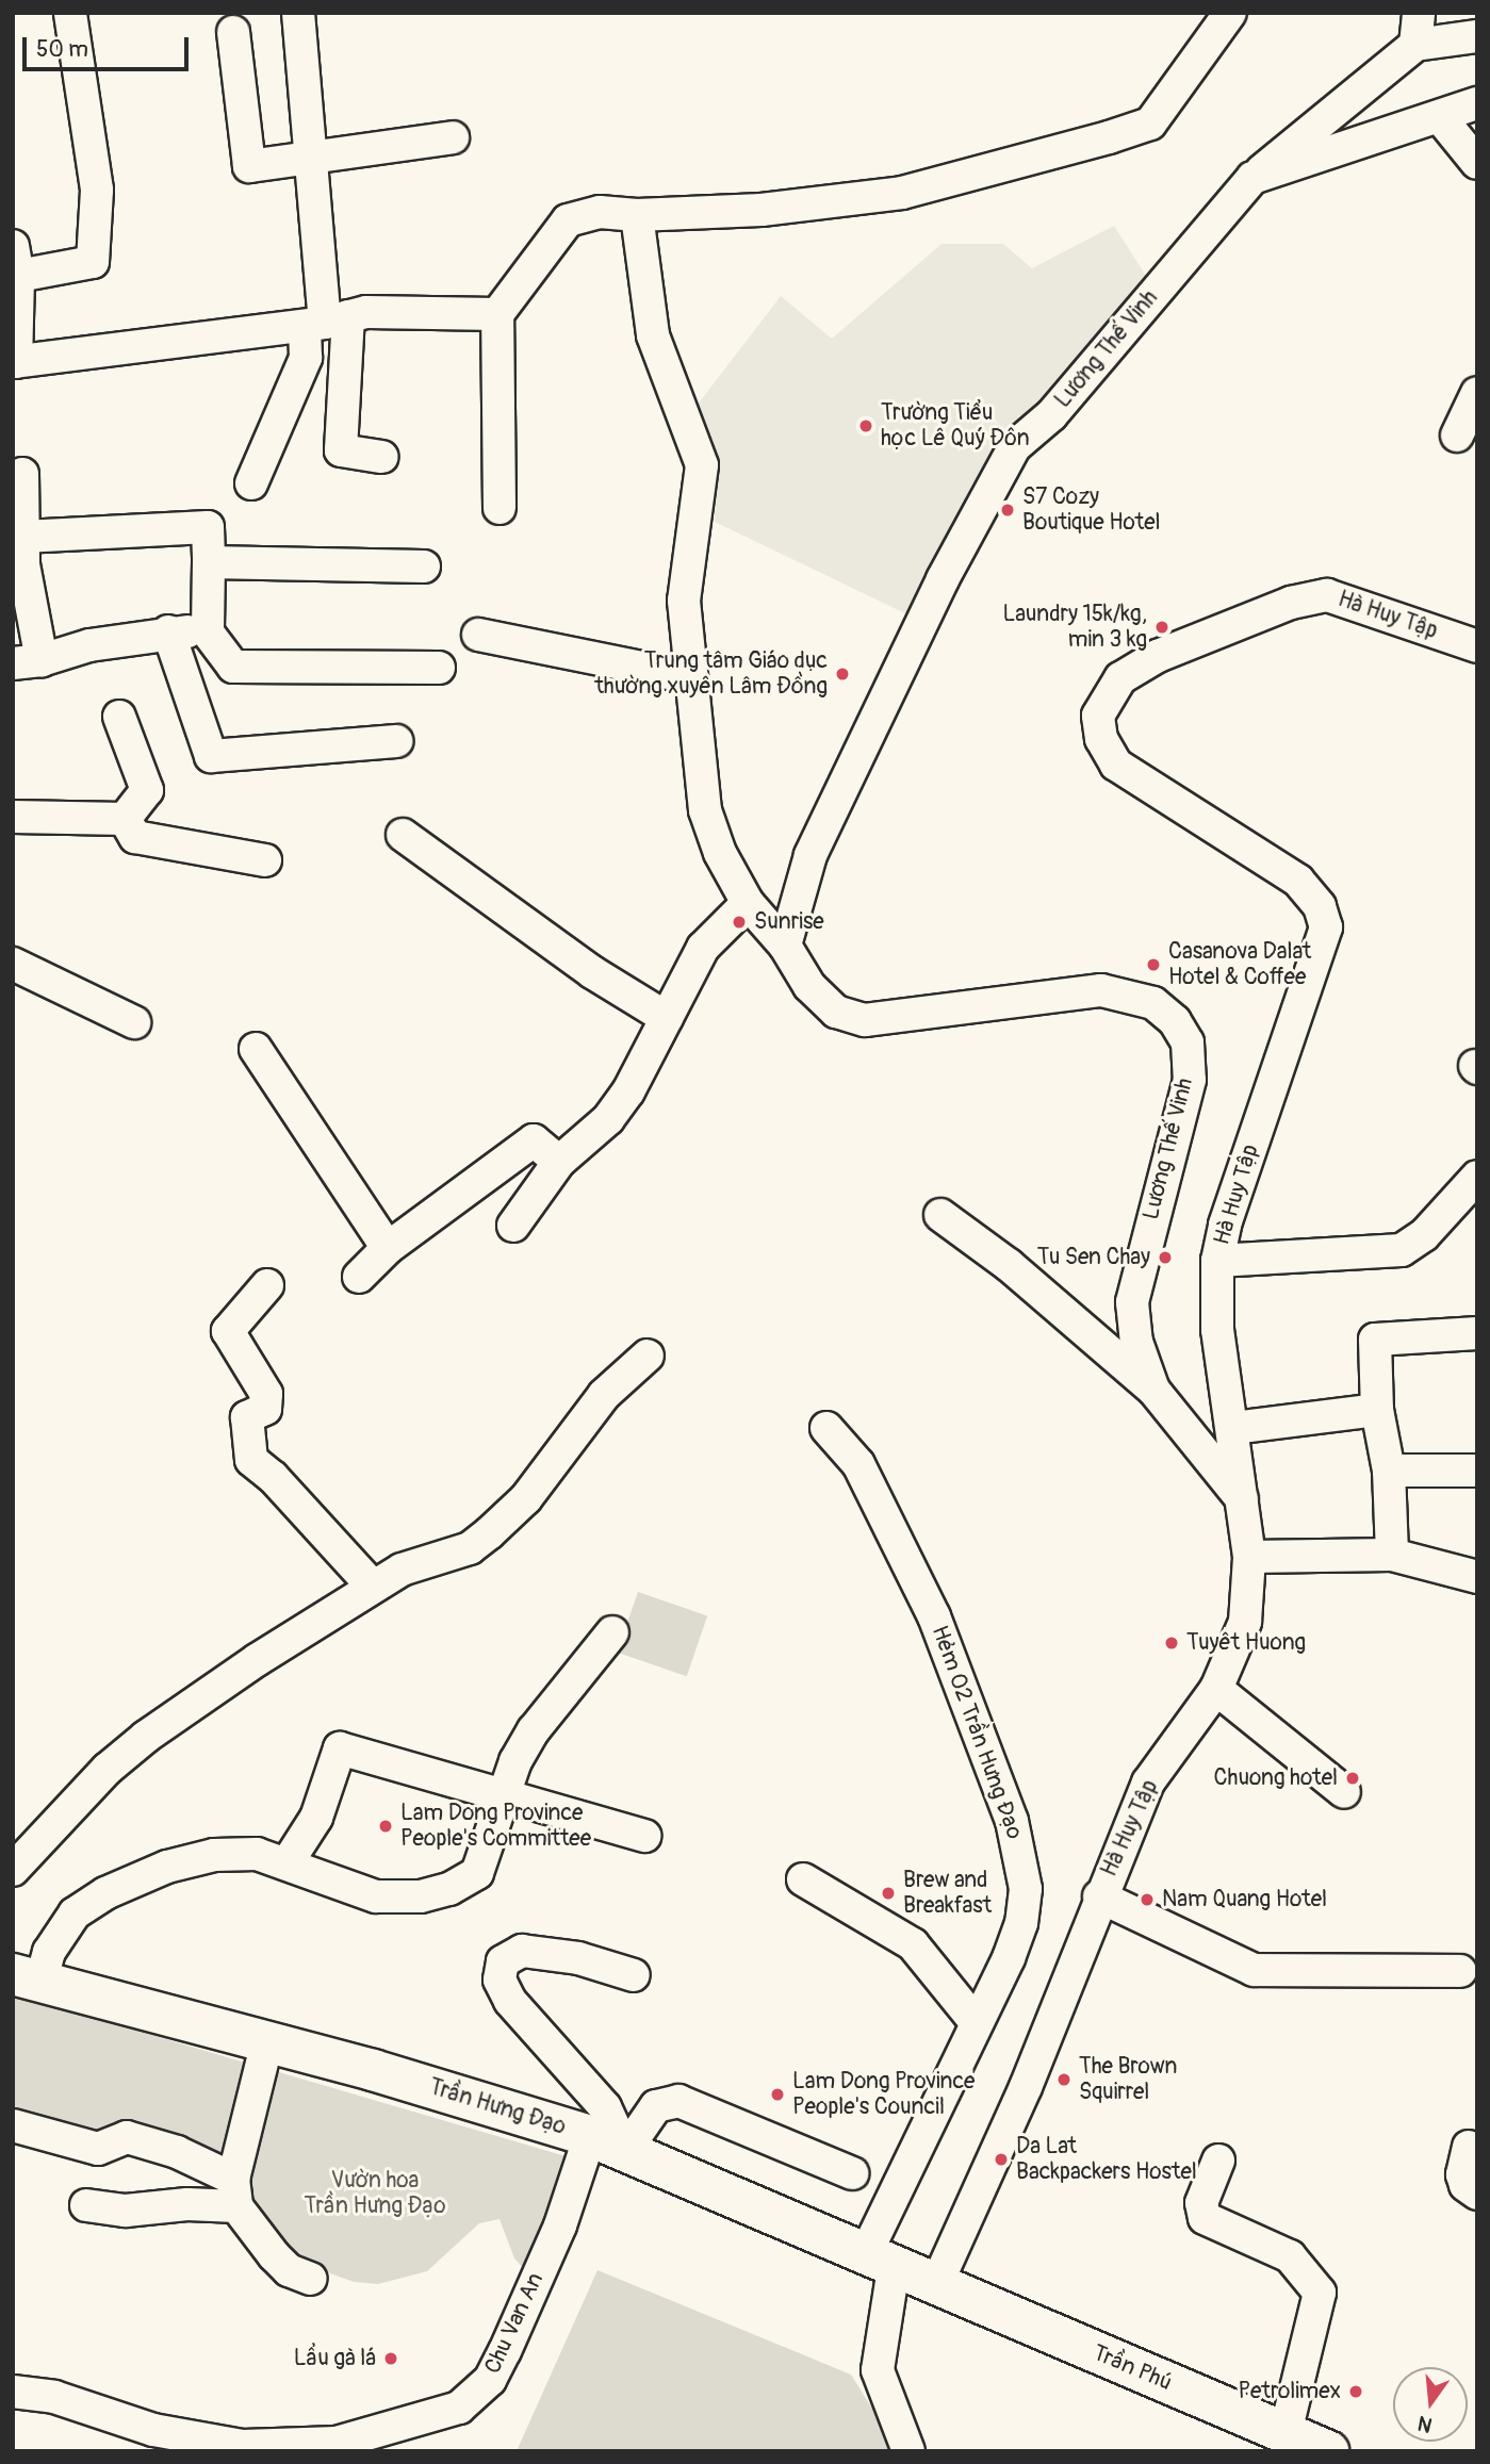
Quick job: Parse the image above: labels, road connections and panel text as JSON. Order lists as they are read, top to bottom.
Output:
{
  "streets": {
    "main road": ["Trần Hưng Đạo", "Trần Phú"],
    "street": [
      "Lương Thế Vinh",
      "Hà Huy Tập",
      "Hẻm 02 Trần Hưng Đạo",
      "Chu Van An"
    ]
  },
  "crossings": [
    ["Lương Thế Vinh", "Hà Huy Tập"],
    ["Hà Huy Tập", "Trần Hưng Đạo"],
    ["Hà Huy Tập", "Trần Phú"],
    ["Hẻm 02 Trần Hưng Đạo", "Trần Hưng Đạo"],
    ["Trần Hưng Đạo", "Chu Van An"],
    ["Trần Hưng Đạo", "Trần Phú"]
  ],
  "parks": ["Vườn hoa Trần Hưng Đạo"],
  "places": [
    "Trường Tiểu học Lê Quý Đôn",
    "S7 Cozy Boutique Hotel",
    "Laundry 15k/kg, min 3 kg",
    "Trung tâm Giáo dục thường xuyên Lâm Đồng",
    "Sunrise",
    "Casanova Dalat Hotel & Coffee",
    "Tu Sen Chay",
    "Tuyêt Huong",
    "Chuong hotel",
    "Lam Dong Province People's Committee",
    "Brew and Breakfast",
    "Nam Quang Hotel",
    "The Brown Squirrel",
    "Lam Dong Province People's Council",
    "Da Lat Backpackers Hostel",
    "Lẩu gà lá",
    "Petrolimex"
  ],
  "scale_bar": "50 m",
  "north": "bottom"
}
